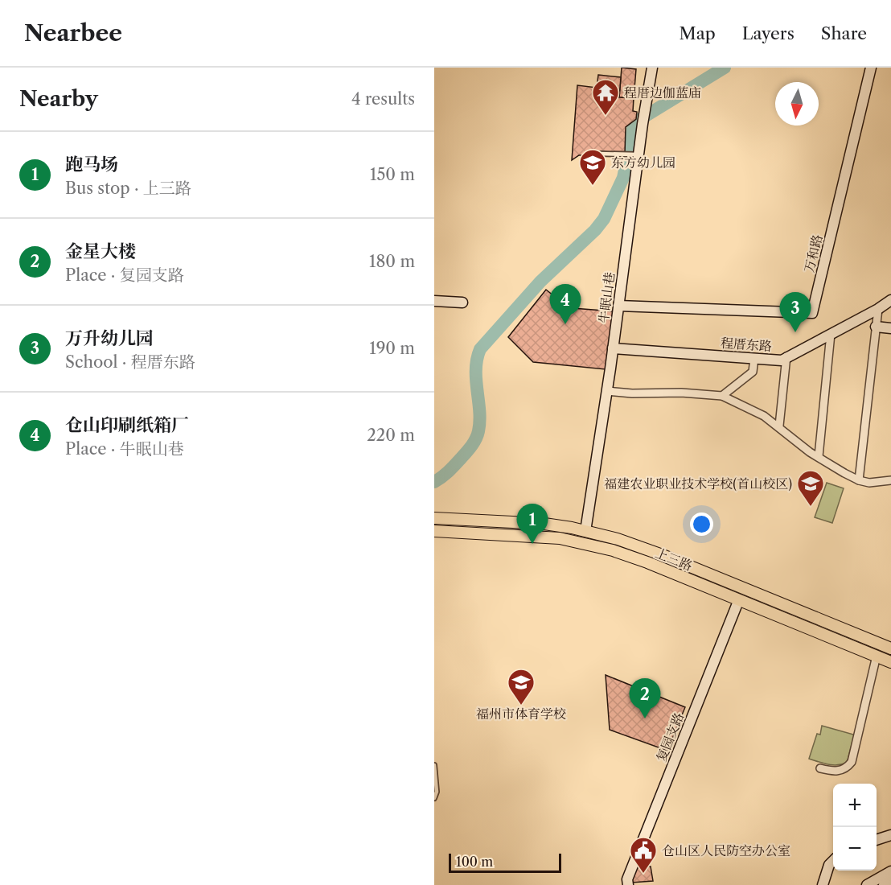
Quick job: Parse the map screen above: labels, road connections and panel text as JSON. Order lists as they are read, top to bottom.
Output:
{
  "streets": {
    "main road": ["上三路"],
    "street": [
      "万和路",
      "牛眠山巷",
      "程厝东路",
      "复园支路"
    ]
  },
  "crossings": [
    ["万和路", "牛眠山巷"],
    ["牛眠山巷", "程厝东路"],
    ["牛眠山巷", "上三路"],
    ["上三路", "复园支路"]
  ],
  "places": {
    "temple": ["程厝边伽蓝庙"],
    "school or university": ["东方幼儿园", "福建农业职业技术学校(首山校区)", "福州市体育学校"],
    "public building": ["仓山区人民防空办公室"]
  },
  "scale_bar": "100 m",
  "north": "bottom",
  "page": {
    "header": "Nearbee",
    "nav": ["Map", "Layers", "Share"],
    "heading": ["Nearby", "4 results"],
    "list": [
      {
        "mark": "1",
        "name": "跑马场",
        "note": "Bus stop · 上三路",
        "value": "150 m"
      },
      {
        "mark": "2",
        "name": "金星大楼",
        "note": "Place · 复园支路",
        "value": "180 m"
      },
      {
        "mark": "3",
        "name": "万升幼儿园",
        "note": "School · 程厝东路",
        "value": "190 m"
      },
      {
        "mark": "4",
        "name": "仓山印刷纸箱厂",
        "note": "Place · 牛眠山巷",
        "value": "220 m"
      }
    ],
    "pins": [
      "4",
      "3",
      "1",
      "2"
    ],
    "map_buttons": ["+", "−"],
    "scale": "100 m"
  }
}
